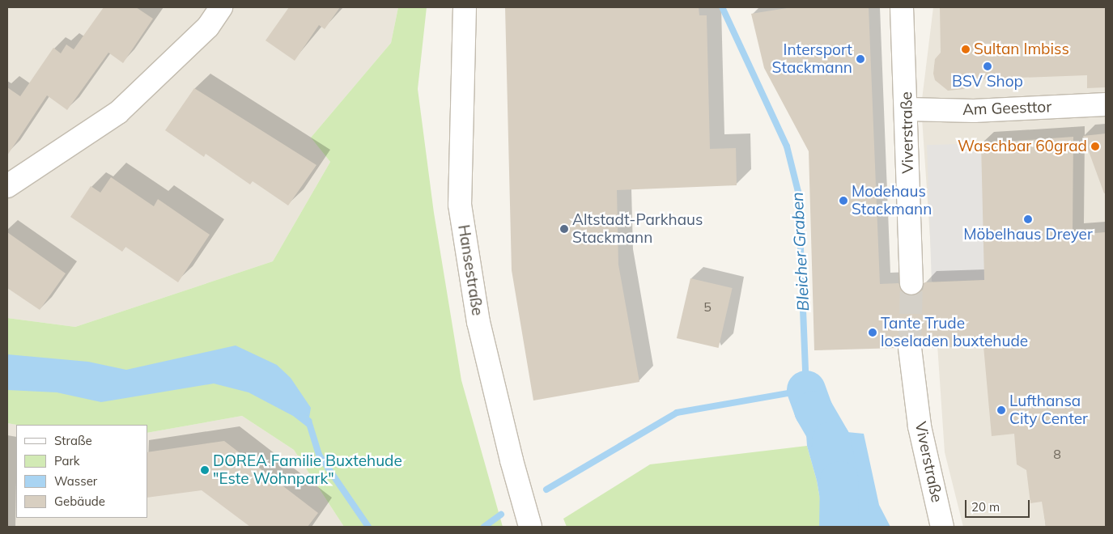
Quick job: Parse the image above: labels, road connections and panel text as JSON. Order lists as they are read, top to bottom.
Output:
{
  "streets": {
    "street": ["Am Geesttor", "Viverstraße", "Hansestraße"]
  },
  "crossings": [
    ["Am Geesttor", "Viverstraße"]
  ],
  "water": ["Bleicher Graben"],
  "places": [
    "Sultan Imbiss",
    "Intersport Stackmann",
    "BSV Shop",
    "Waschbar 60grad",
    "Modehaus Stackmann",
    "Möbelhaus Dreyer",
    "Altstadt-Parkhaus Stackmann",
    "Tante Trude loseladen buxtehude",
    "Lufthansa City Center",
    "DOREA Familie Buxtehude \"Este Wohnpark\""
  ],
  "house_numbers": ["5", "8"],
  "legend": [
    "Straße",
    "Park",
    "Wasser",
    "Gebäude"
  ],
  "scale_bar": "20 m"
}
